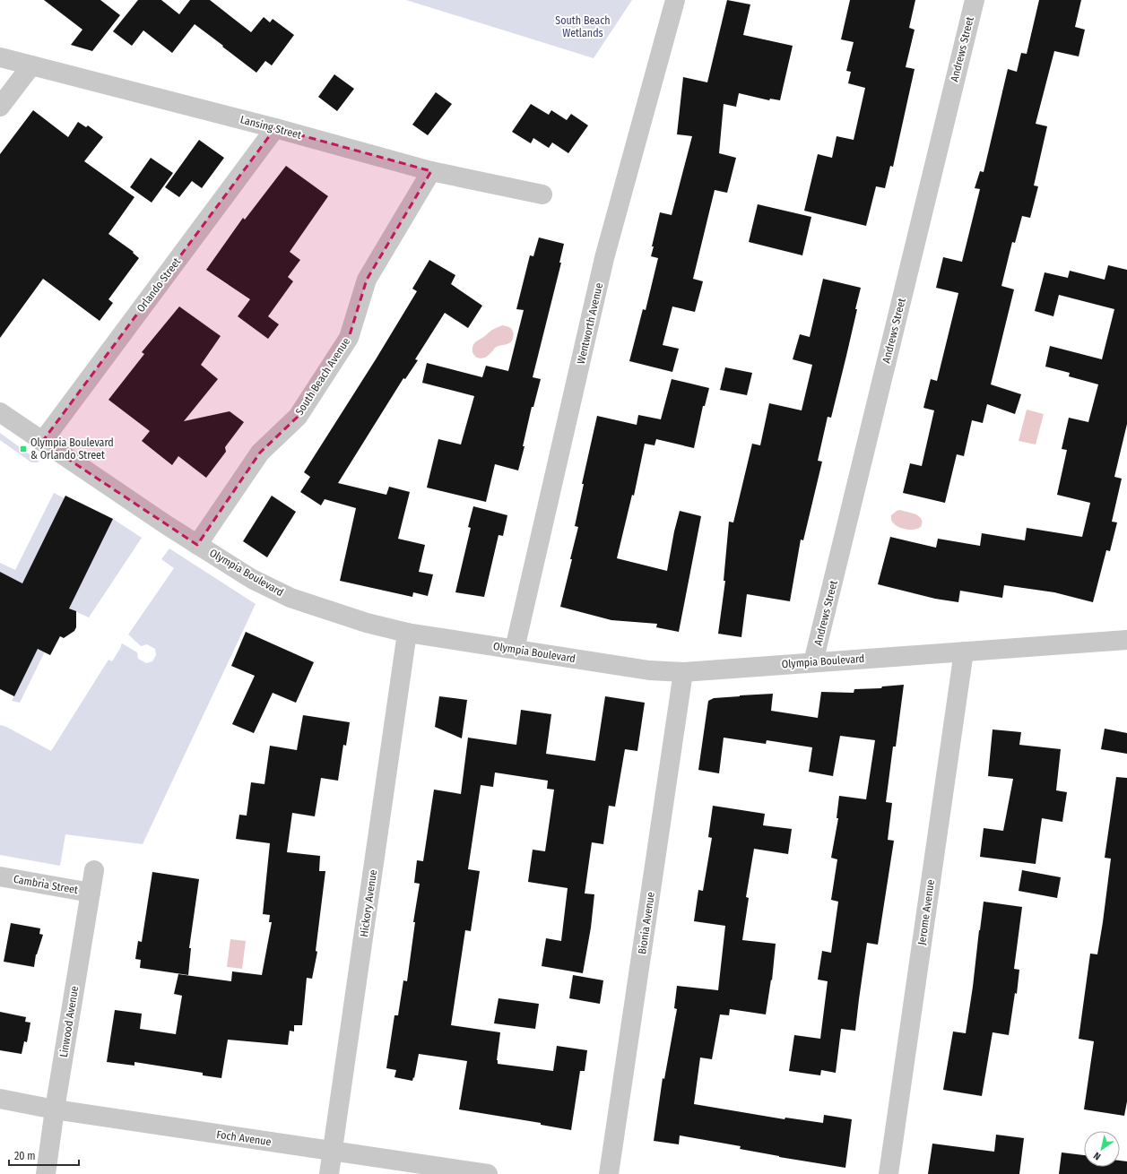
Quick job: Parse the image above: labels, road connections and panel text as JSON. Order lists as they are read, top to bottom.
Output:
{
  "streets": {
    "street": [
      "Andrews Street",
      "Lansing Street",
      "Orlando Street",
      "Wentworth Avenue",
      "South Beach Avenue",
      "Olympia Boulevard",
      "Cambria Street",
      "Hickory Avenue",
      "Jerome Avenue",
      "Bionia Avenue",
      "Linwood Avenue",
      "Foch Avenue"
    ]
  },
  "crossings": [
    ["Andrews Street", "Olympia Boulevard"],
    ["Lansing Street", "Orlando Street"],
    ["Lansing Street", "South Beach Avenue"],
    ["Orlando Street", "Olympia Boulevard"],
    ["Wentworth Avenue", "Olympia Boulevard"],
    ["South Beach Avenue", "Olympia Boulevard"],
    ["Olympia Boulevard", "Hickory Avenue"],
    ["Olympia Boulevard", "Jerome Avenue"],
    ["Olympia Boulevard", "Bionia Avenue"],
    ["Cambria Street", "Linwood Avenue"],
    ["Hickory Avenue", "Foch Avenue"],
    ["Linwood Avenue", "Foch Avenue"]
  ],
  "parks": ["South Beach Wetlands"],
  "places": {
    "transit": ["Olympia Boulevard & Orlando Street"]
  },
  "scale_bar": "20 m",
  "north": "bottom left"
}
